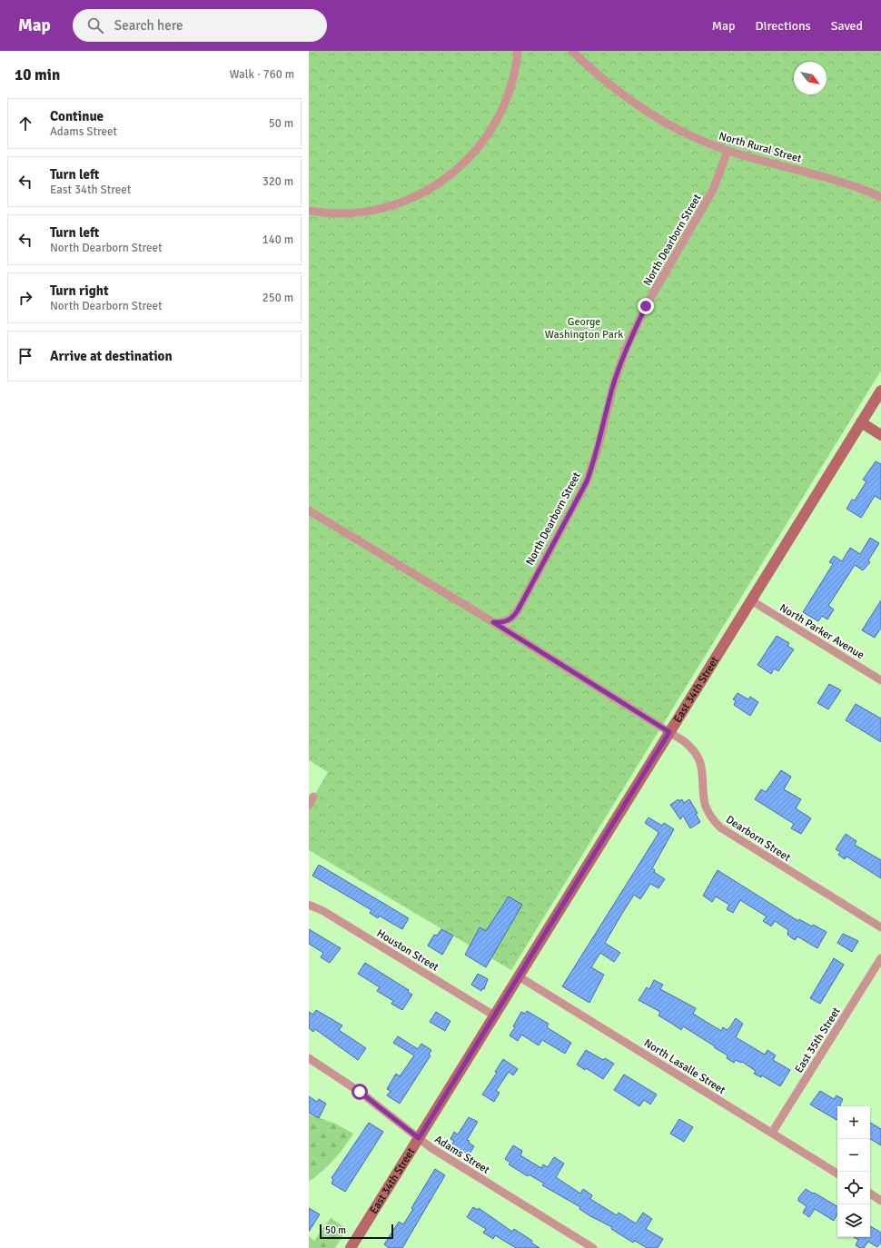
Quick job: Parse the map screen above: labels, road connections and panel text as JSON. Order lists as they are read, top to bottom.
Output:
{
  "streets": {
    "main road": ["East 34th Street"],
    "street": [
      "North Rural Street",
      "North Dearborn Street",
      "North Parker Avenue",
      "Dearborn Street",
      "Houston Street",
      "East 35th Street",
      "North Lasalle Street",
      "Adams Street"
    ]
  },
  "crossings": [
    ["North Rural Street", "North Dearborn Street"],
    ["North Parker Avenue", "East 34th Street"],
    ["East 34th Street", "Dearborn Street"],
    ["East 34th Street", "Houston Street"],
    ["East 34th Street", "North Lasalle Street"],
    ["East 34th Street", "Adams Street"],
    ["East 35th Street", "North Lasalle Street"]
  ],
  "parks": ["George Washington Park"],
  "scale_bar": "50 m",
  "north": "bottom right",
  "page": {
    "header": "Map",
    "search": "Search here",
    "nav": ["Map", "Directions", "Saved"],
    "heading": ["10 min", "Walk · 760 m"],
    "list": [
      ["Continue", "Adams Street", "50 m"],
      ["Turn left", "East 34th Street", "320 m"],
      ["Turn left", "North Dearborn Street", "140 m"],
      ["Turn right", "North Dearborn Street", "250 m"],
      "Arrive at destination"
    ],
    "map_buttons": ["+", "−"],
    "scale": "50 m"
  }
}
